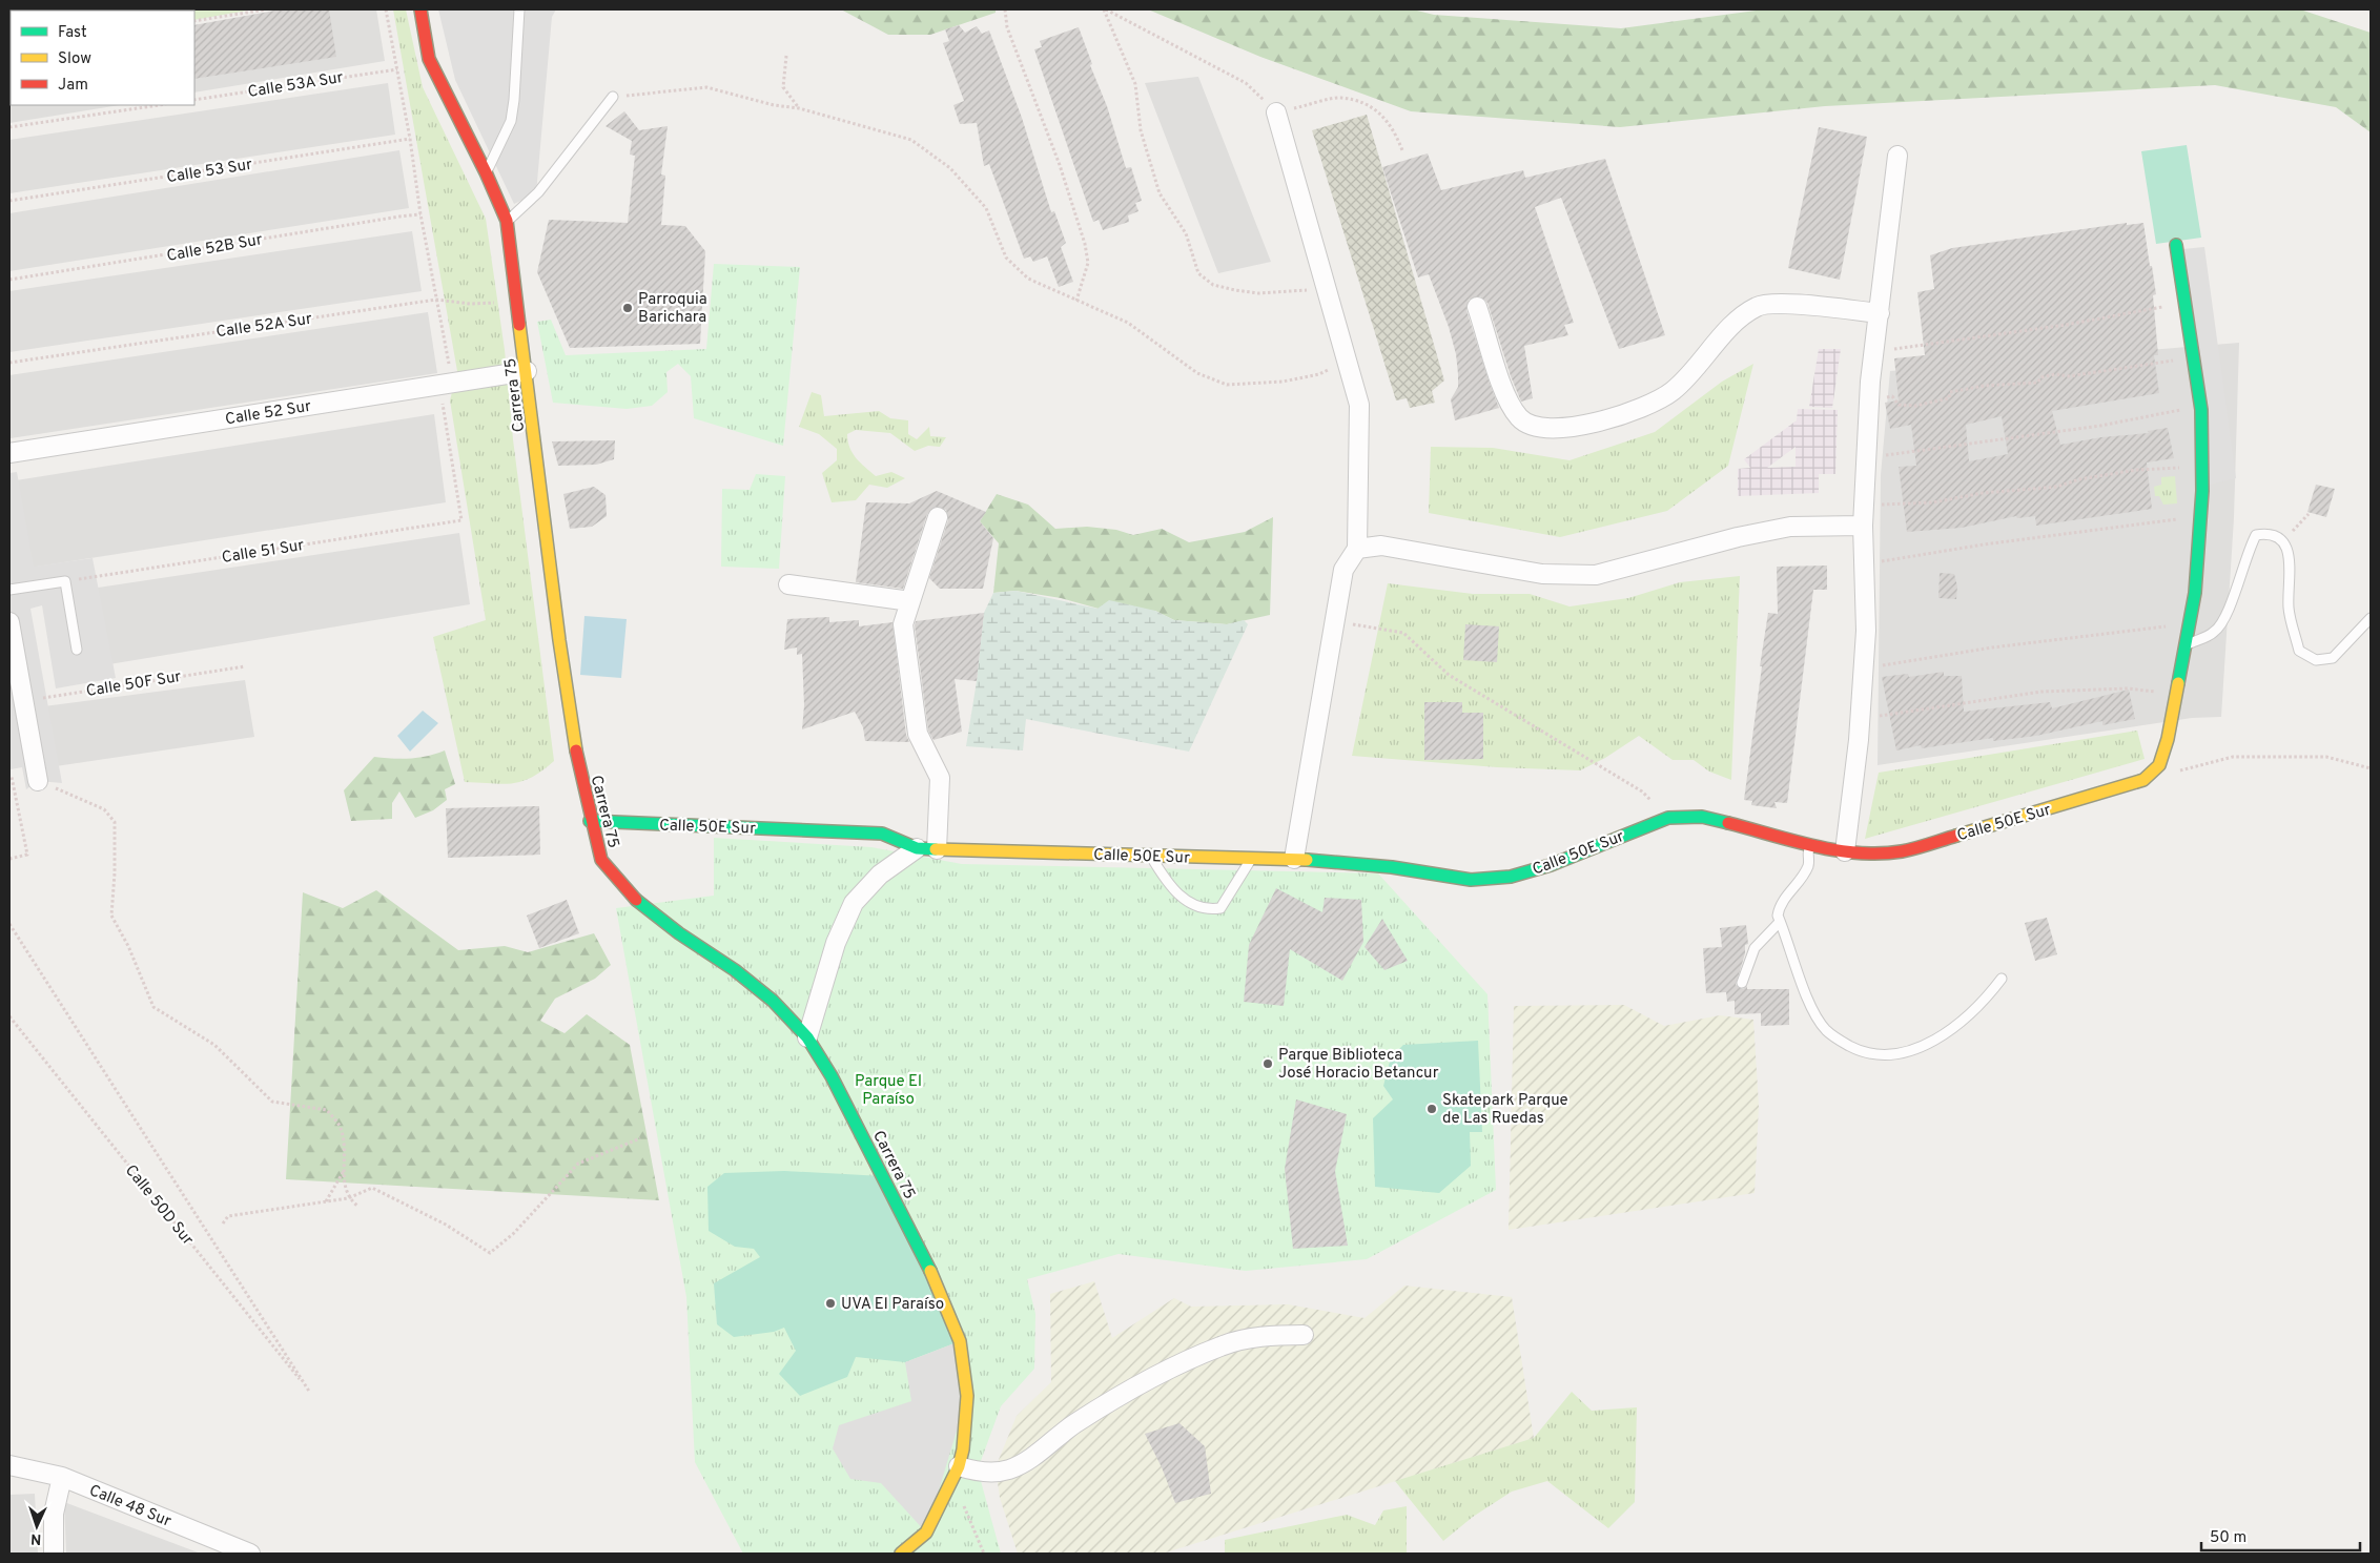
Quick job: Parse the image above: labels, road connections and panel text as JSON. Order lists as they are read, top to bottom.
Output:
{
  "streets": {
    "street": [
      "Carrera 75",
      "Calle 52 Sur",
      "Calle 50E Sur",
      "Calle 48 Sur"
    ],
    "path": [
      "Calle 53A Sur",
      "Calle 53 Sur",
      "Calle 52B Sur",
      "Calle 52A Sur",
      "Calle 51 Sur",
      "Calle 50F Sur",
      "Calle 50D Sur"
    ]
  },
  "crossings": [
    ["Calle 52A Sur", "Carrera 75"],
    ["Carrera 75", "Calle 52 Sur"],
    ["Carrera 75", "Calle 50E Sur"],
    ["Calle 52 Sur", "Calle 51 Sur"]
  ],
  "parks": ["Parque El Paraíso"],
  "places": [
    "Parroquia Barichara",
    "Parque Biblioteca José Horacio Betancur",
    "Skatepark Parque de Las Ruedas",
    "UVA El Paraíso"
  ],
  "legend": ["Fast", "Slow", "Jam"],
  "scale_bar": "50 m",
  "north": "bottom"
}
